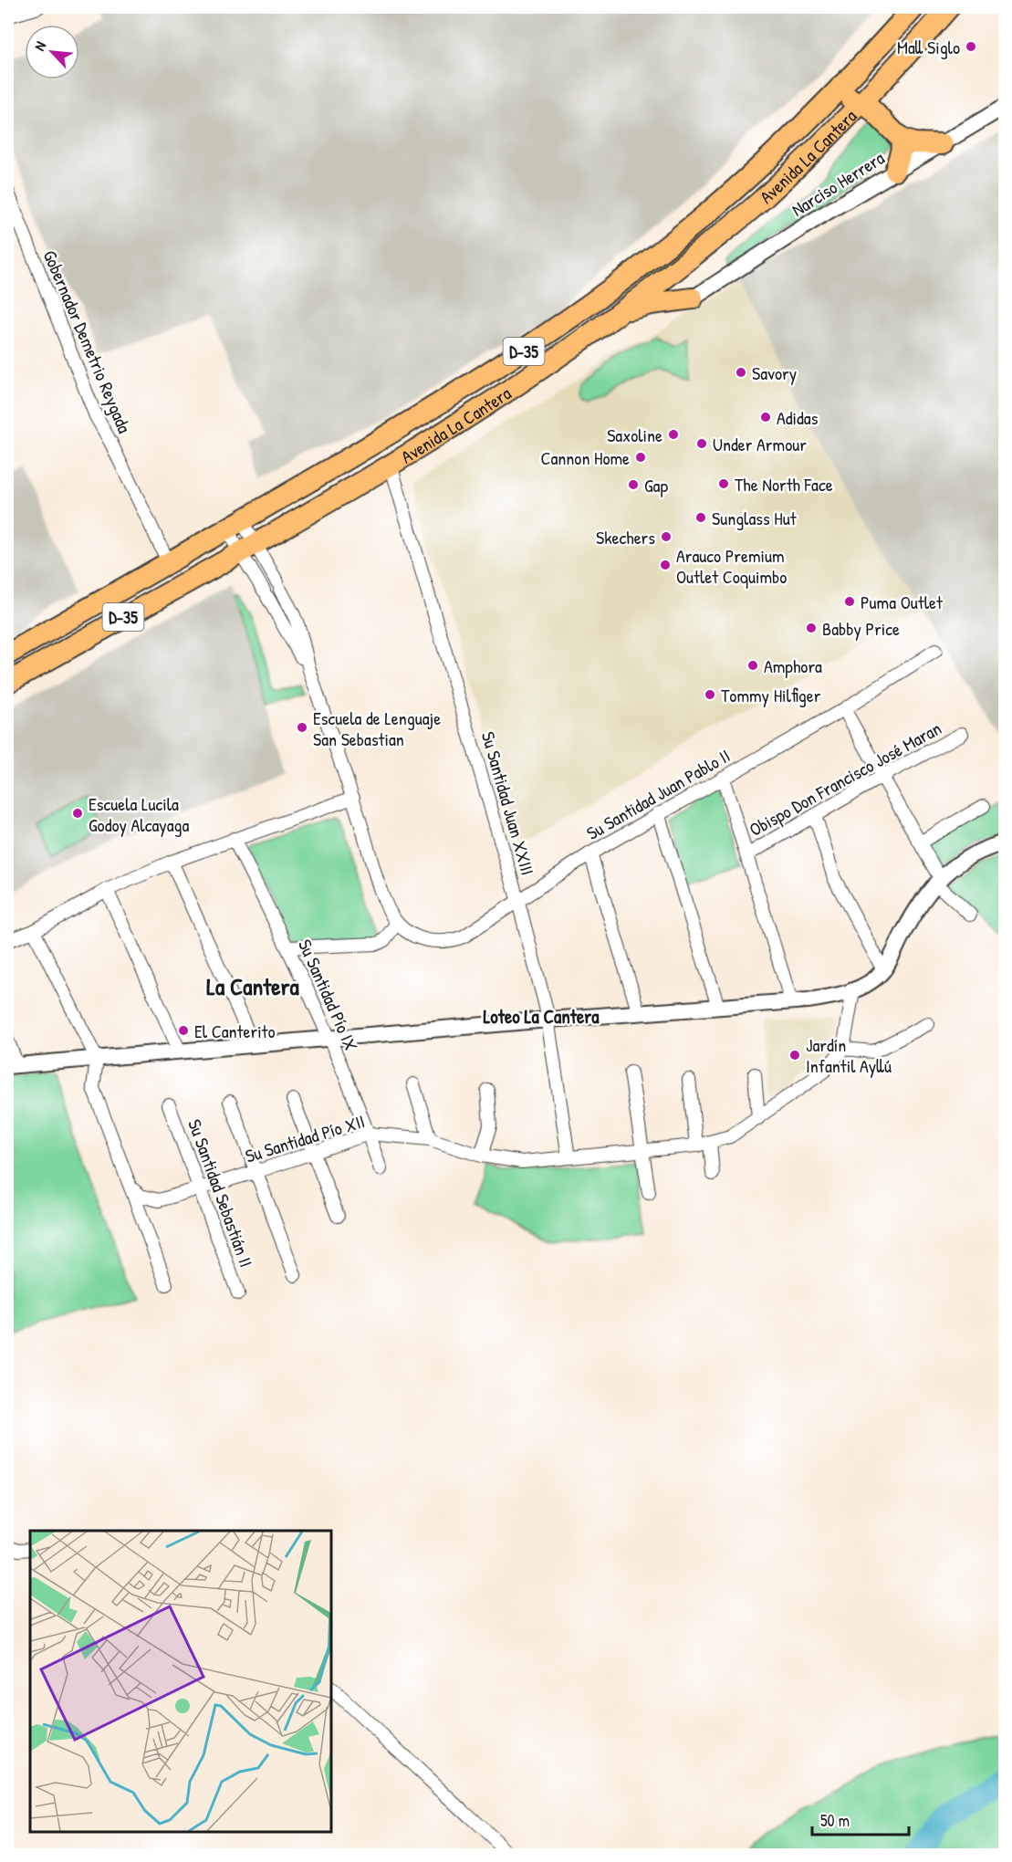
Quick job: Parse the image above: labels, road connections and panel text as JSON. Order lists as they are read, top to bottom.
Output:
{
  "streets": {
    "highway": ["Avenida La Cantera", "D-35"],
    "street": [
      "Narciso Herrera",
      "Gobernador Demetrio Reygada",
      "Obispo Don Francisco José Maran",
      "Su Santidad Juan Pablo II",
      "Su Santidad Juan XXIII",
      "Su Santidad Pío IX",
      "Su Santidad Pío XII",
      "Su Santidad Sebastián II"
    ]
  },
  "crossings": [
    ["Avenida La Cantera", "Gobernador Demetrio Reygada"],
    ["Avenida La Cantera", "Su Santidad Juan Pablo II"],
    ["Avenida La Cantera", "Su Santidad Juan XXIII"],
    ["Su Santidad Juan Pablo II", "Su Santidad Juan XXIII"],
    ["Su Santidad Juan XXIII", "Su Santidad Pío XII"],
    ["Su Santidad Pío IX", "Su Santidad Pío XII"],
    ["Su Santidad Pío XII", "Su Santidad Sebastián II"]
  ],
  "districts": ["La Cantera", "Loteo La Cantera"],
  "places": [
    "Mall Siglo",
    "Savory",
    "Adidas",
    "Saxoline",
    "Under Armour",
    "Cannon Home",
    "The North Face",
    "Gap",
    "Sunglass Hut",
    "Skechers",
    "Arauco Premium Outlet Coquimbo",
    "Puma Outlet",
    "Babby Price",
    "Amphora",
    "Tommy Hilfiger",
    "Escuela de Lenguaje San Sebastian",
    "Escuela Lucila Godoy Alcayaga",
    "El Canterito",
    "Jardín Infantil Ayllú"
  ],
  "scale_bar": "50 m",
  "north": "top left"
}
